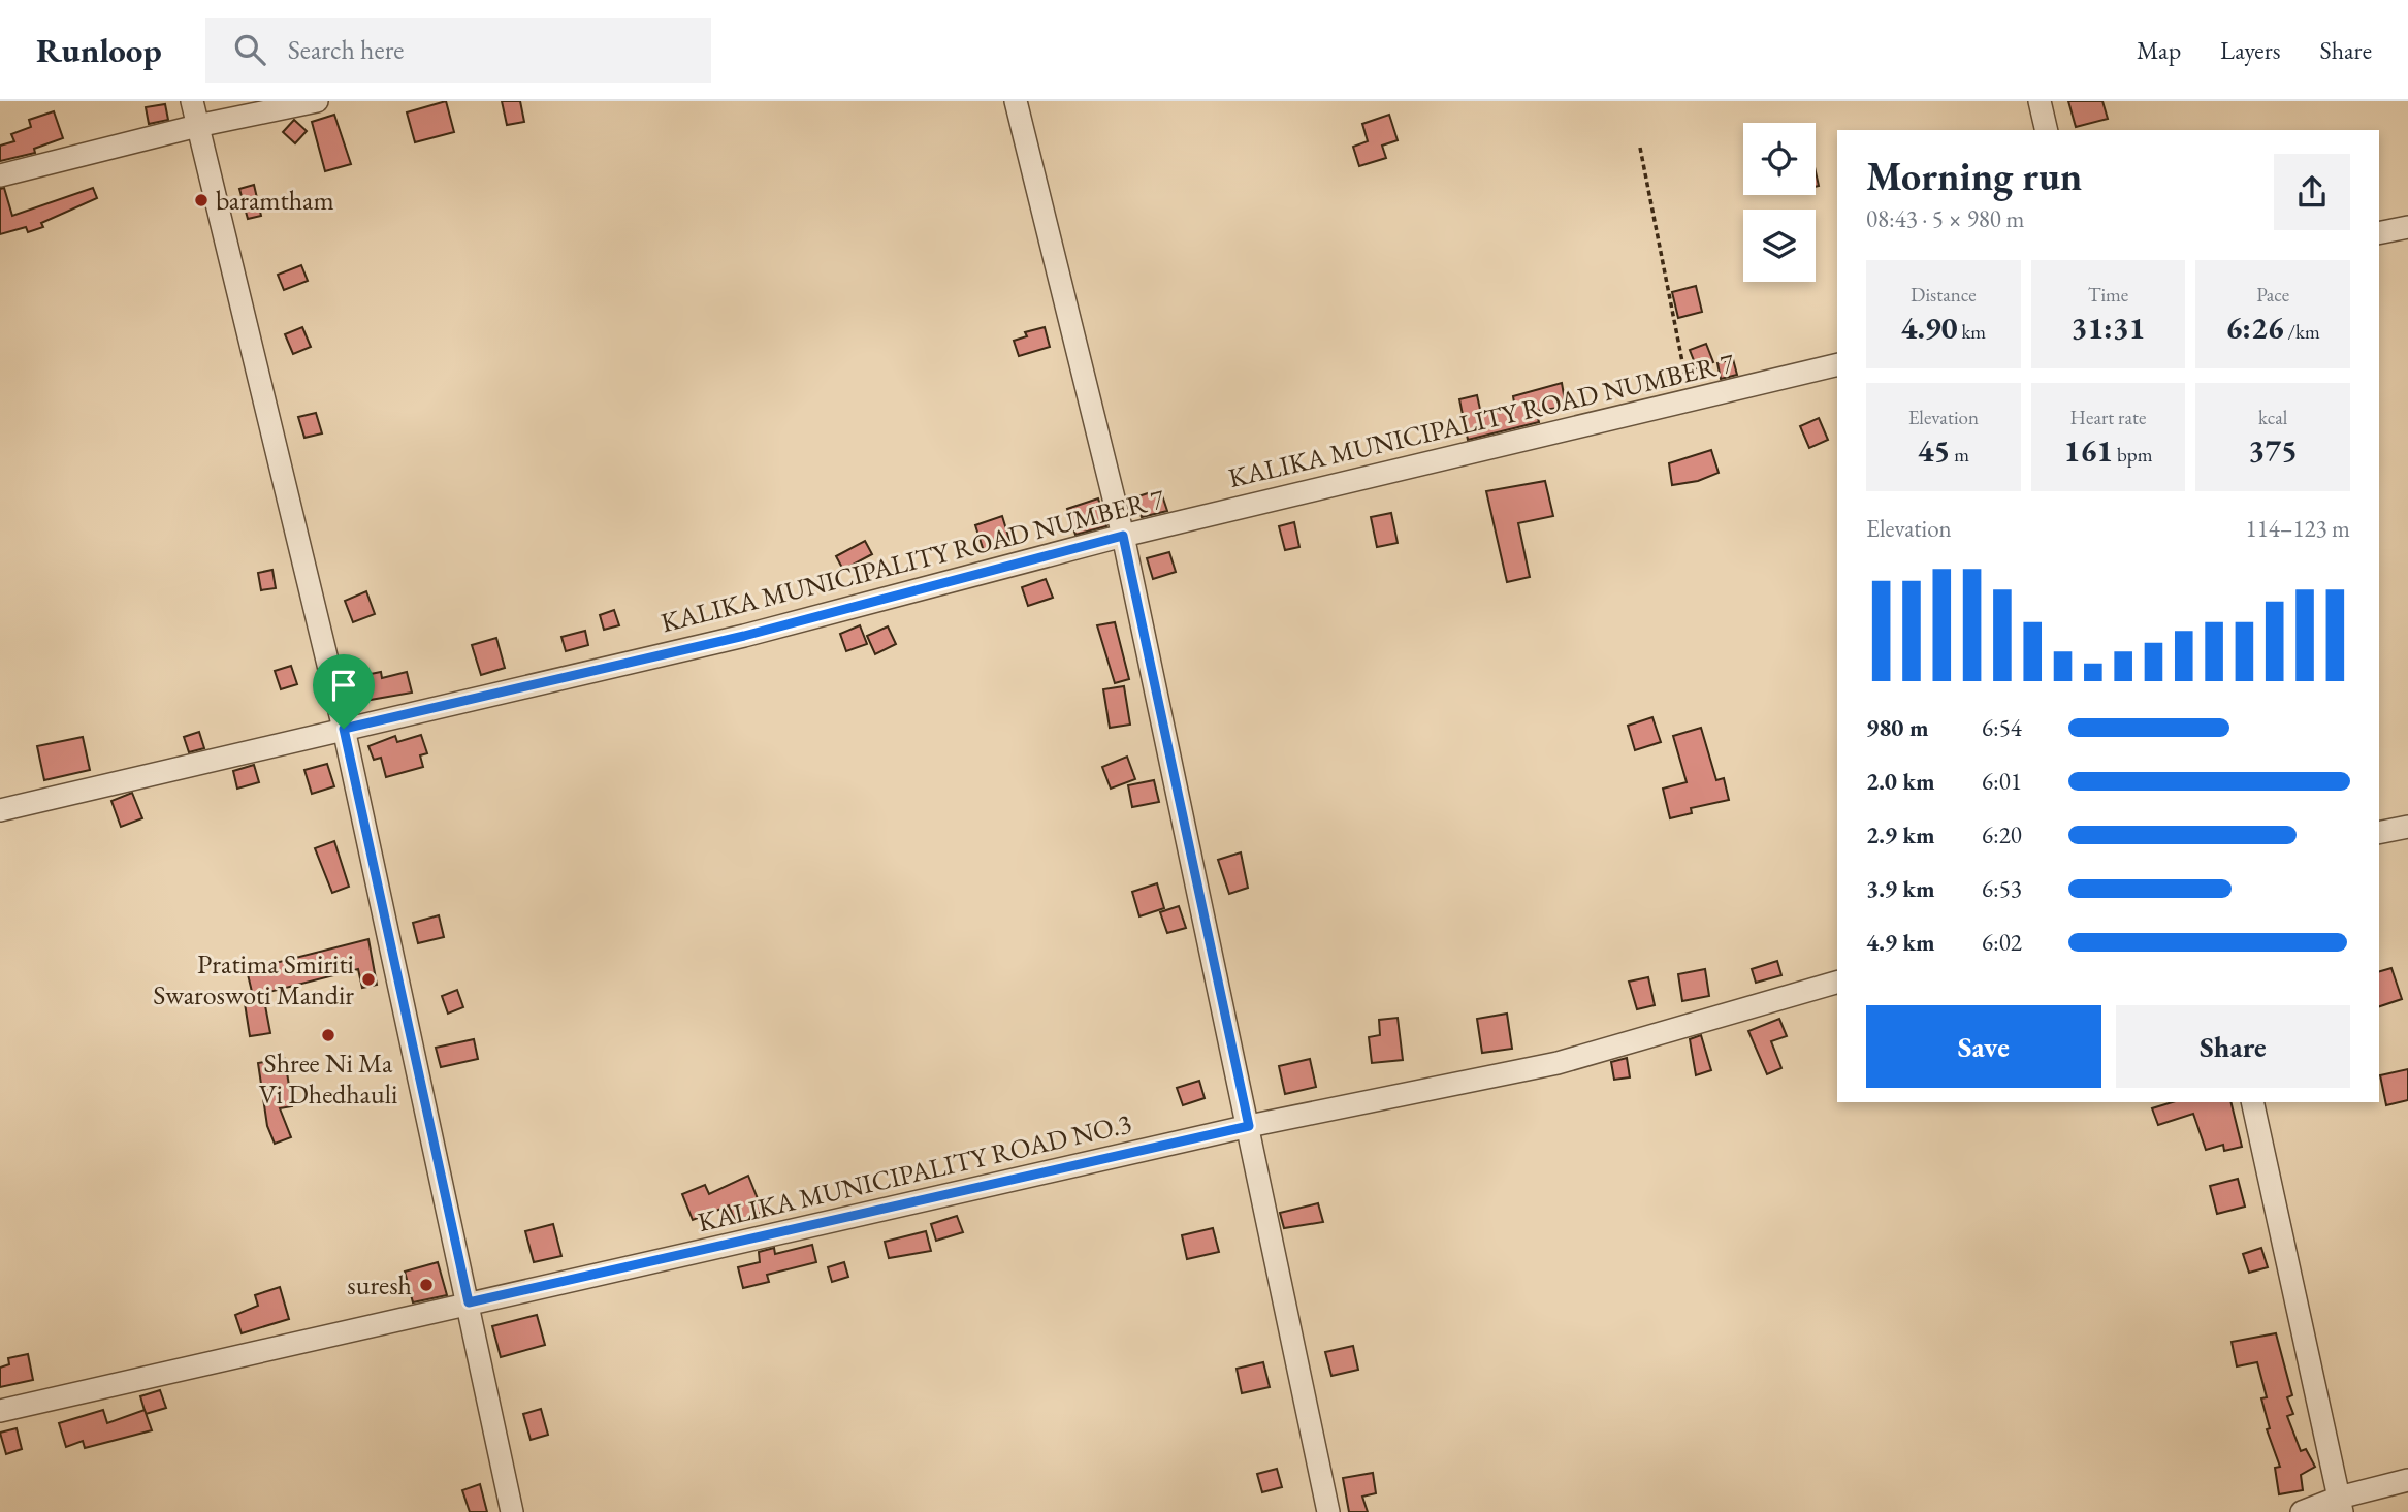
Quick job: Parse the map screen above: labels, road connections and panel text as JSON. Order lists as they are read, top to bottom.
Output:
{
  "streets": {
    "street": ["KALIKA MUNICIPALITY ROAD NUMBER 7", "KALIKA MUNICIPALITY ROAD NO.3"]
  },
  "places": [
    "baramtham",
    "Pratima Smiriti Swaroswoti Mandir",
    "Shree Ni Ma Vi Dhedhauli",
    "suresh"
  ],
  "page": {
    "header": "Runloop",
    "search": "Search here",
    "nav": ["Map", "Layers", "Share"],
    "heading": ["Morning run", "08:43 · 5 × 980 m"],
    "stats": [
      ["Distance", "4.90 km"],
      ["Time", "31:31"],
      ["Pace", "6:26 /km"],
      ["Elevation", "45 m"],
      ["Heart rate", "161 bpm"],
      ["kcal", "375"]
    ],
    "chart": ["Elevation", "114–123 m"],
    "list": [
      {
        "name": "980 m",
        "note": "6:54"
      },
      {
        "name": "2.0 km",
        "note": "6:01"
      },
      {
        "name": "2.9 km",
        "note": "6:20"
      },
      {
        "name": "3.9 km",
        "note": "6:53"
      },
      {
        "name": "4.9 km",
        "note": "6:02"
      }
    ],
    "buttons": ["Save", "Share"]
  }
}
